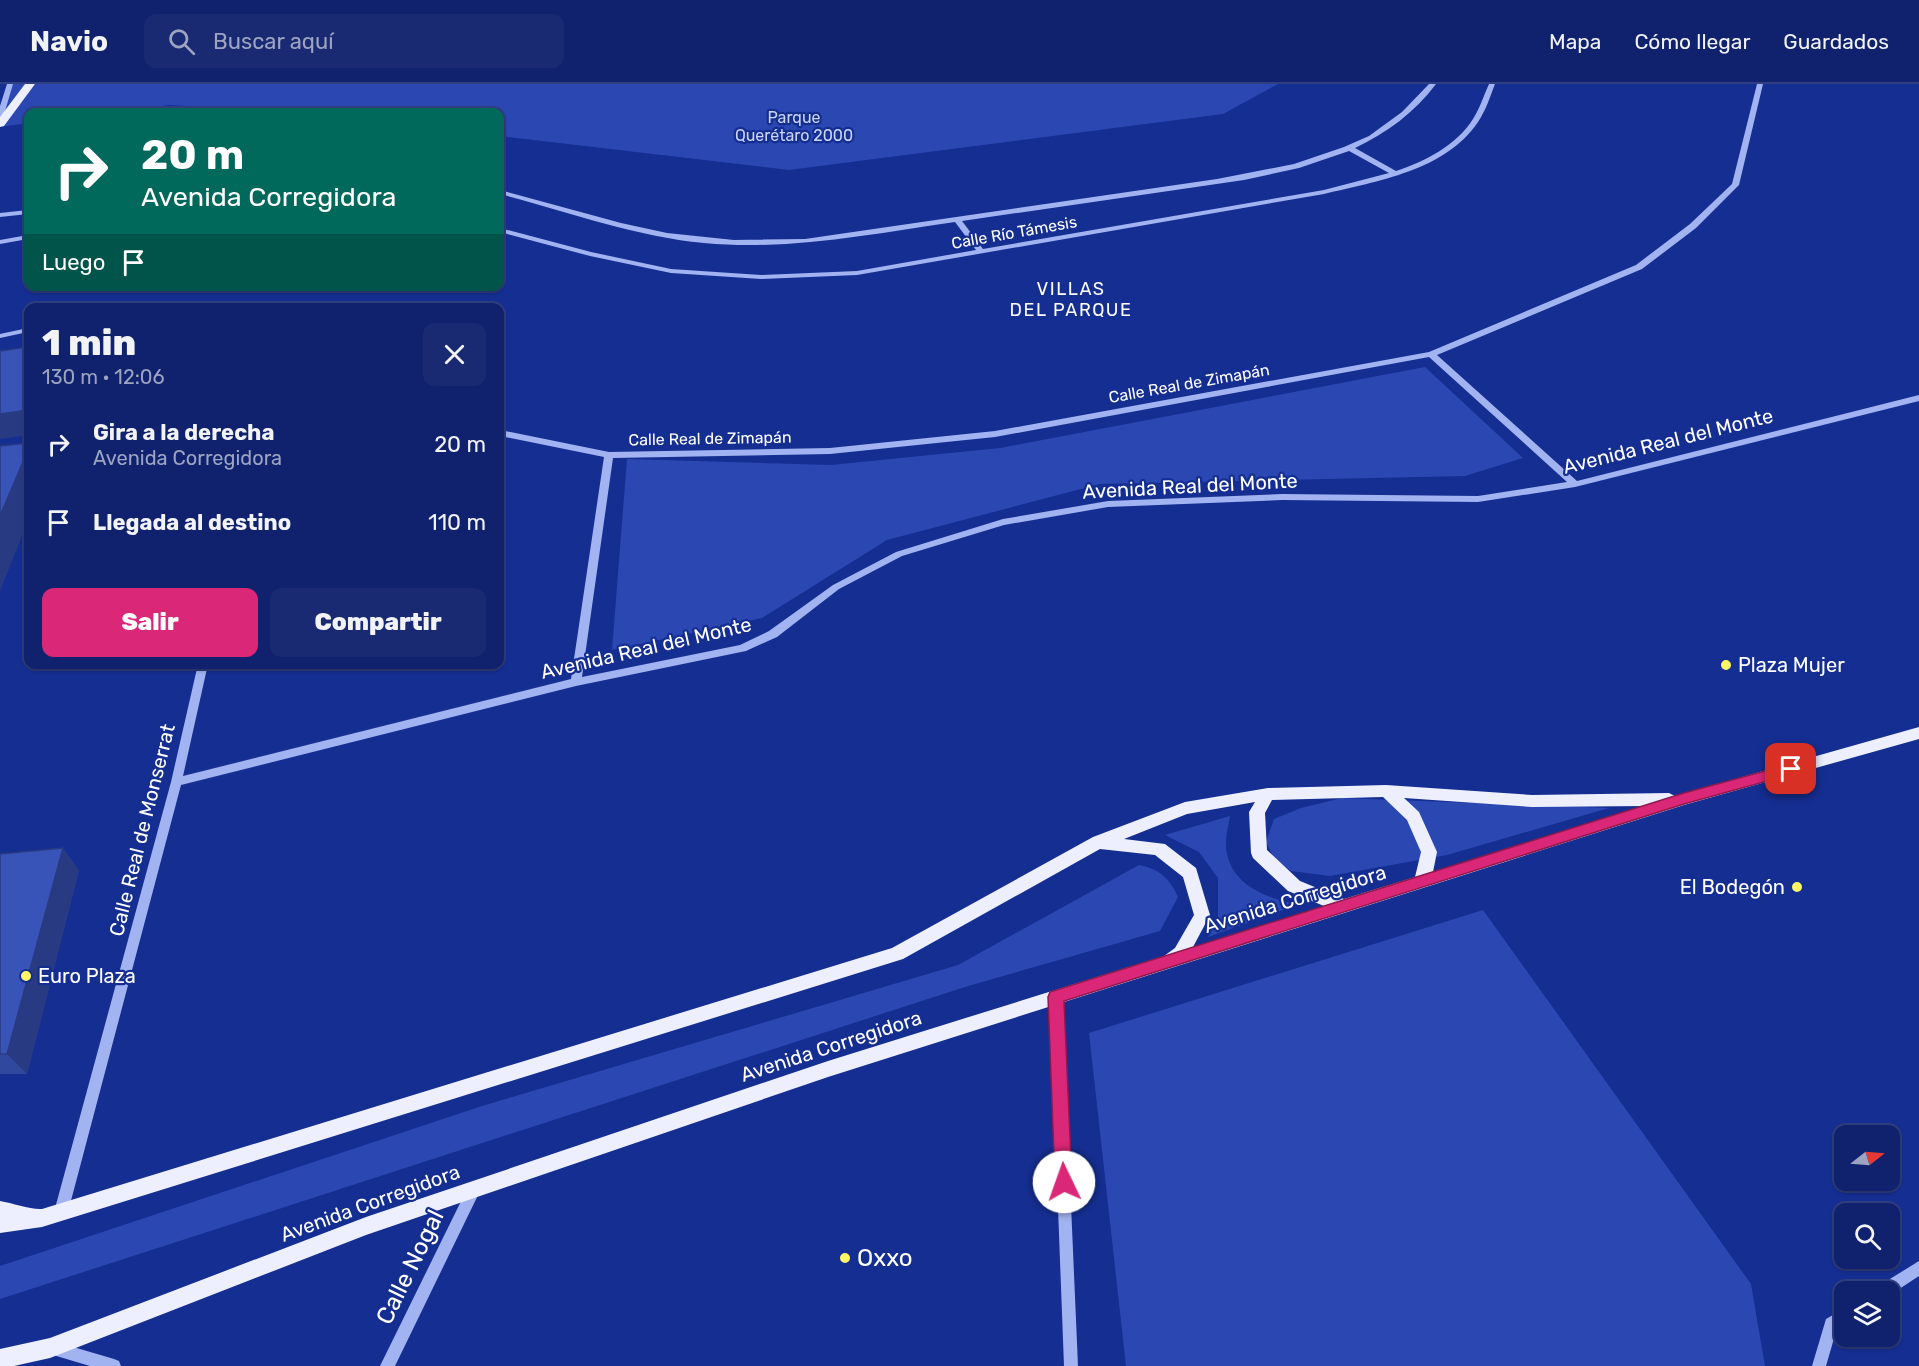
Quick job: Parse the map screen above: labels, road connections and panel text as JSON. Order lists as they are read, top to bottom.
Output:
{
  "streets": {
    "main road": ["Avenida Corregidora"],
    "street": [
      "Calle Río Támesis",
      "Calle Real de Zimapán",
      "Avenida Real del Monte",
      "Calle Real de Monserrat",
      "Calle Nogal"
    ]
  },
  "crossings": [
    ["Avenida Real del Monte", "Calle Real de Monserrat"],
    ["Calle Real de Monserrat", "Avenida Corregidora"],
    ["Avenida Corregidora", "Calle Nogal"]
  ],
  "districts": ["VILLAS DEL PARQUE"],
  "parks": ["Parque Querétaro 2000"],
  "places": [
    "Plaza Mujer",
    "El Bodegón",
    "Euro Plaza",
    "Oxxo"
  ],
  "north": "right",
  "page": {
    "header": "Navio",
    "search": "Buscar aquí",
    "nav": ["Mapa", "Cómo llegar", "Guardados"],
    "turn": ["20 m", "Avenida Corregidora"],
    "then": "Luego",
    "heading": ["1 min", "130 m · 12:06"],
    "list": [
      {
        "name": "Gira a la derecha",
        "note": "Avenida Corregidora",
        "value": "20 m"
      },
      {
        "name": "Llegada al destino",
        "value": "110 m"
      }
    ],
    "buttons": ["Salir", "Compartir"]
  }
}
